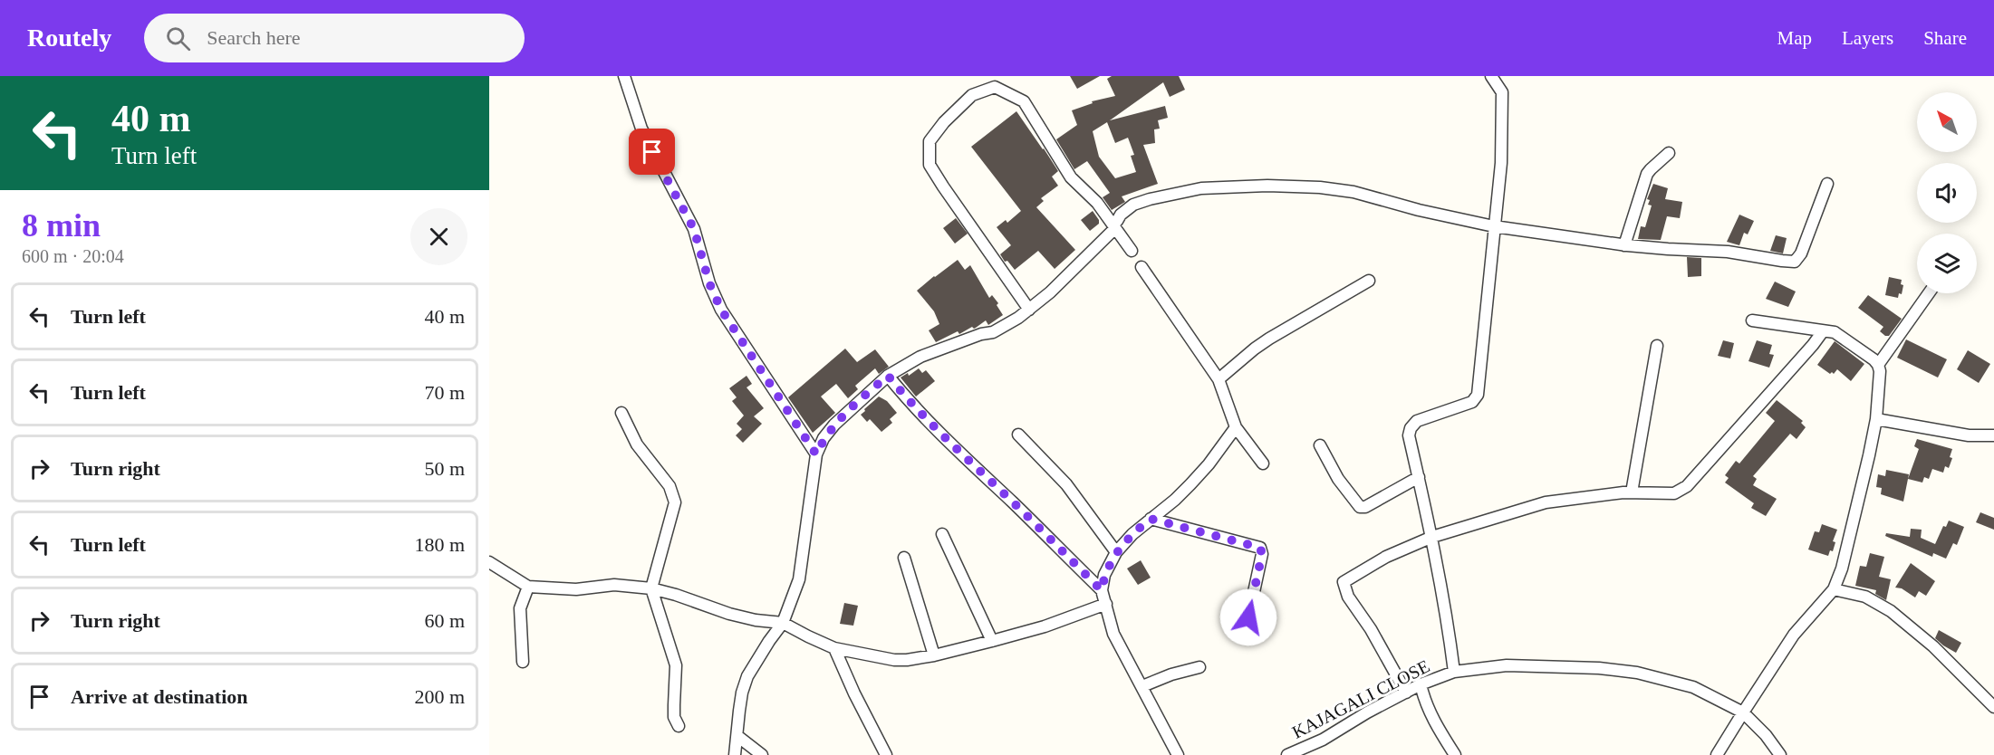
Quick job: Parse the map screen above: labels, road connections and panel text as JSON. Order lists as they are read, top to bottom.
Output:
{
  "streets": {
    "street": ["KAJAGALI CLOSE"]
  },
  "north": "top left",
  "page": {
    "header": "Routely",
    "search": "Search here",
    "nav": ["Map", "Layers", "Share"],
    "turn": ["40 m", "Turn left"],
    "heading": ["8 min", "600 m · 20:04"],
    "list": [
      {
        "name": "Turn left",
        "value": "40 m"
      },
      {
        "name": "Turn left",
        "value": "70 m"
      },
      {
        "name": "Turn right",
        "value": "50 m"
      },
      {
        "name": "Turn left",
        "value": "180 m"
      },
      {
        "name": "Turn right",
        "value": "60 m"
      },
      {
        "name": "Arrive at destination",
        "value": "200 m"
      }
    ]
  }
}
